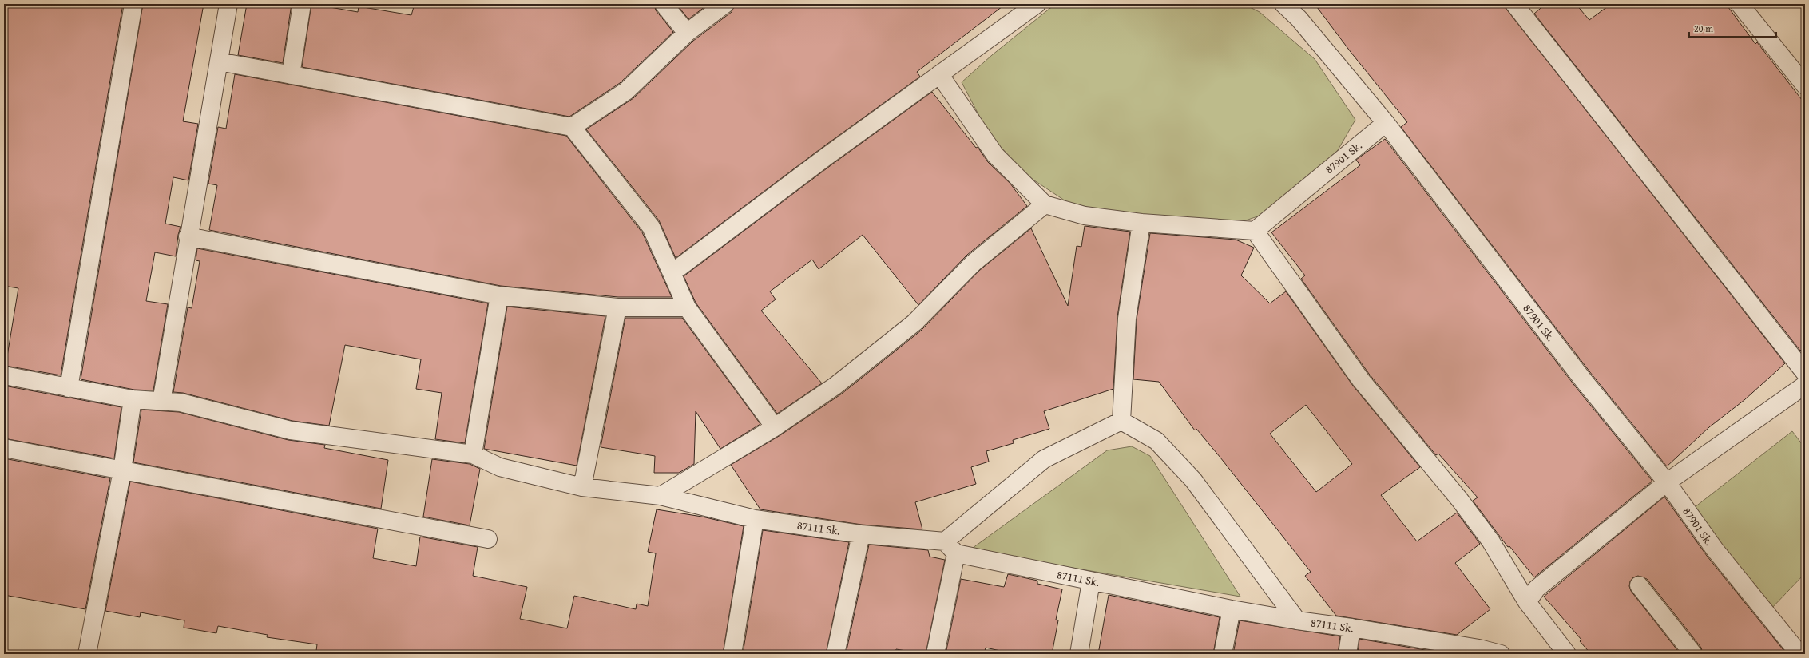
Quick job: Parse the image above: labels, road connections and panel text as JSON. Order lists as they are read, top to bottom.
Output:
{
  "streets": {
    "street": ["87901 Sk.", "87111 Sk."]
  },
  "scale_bar": "20 m"
}
